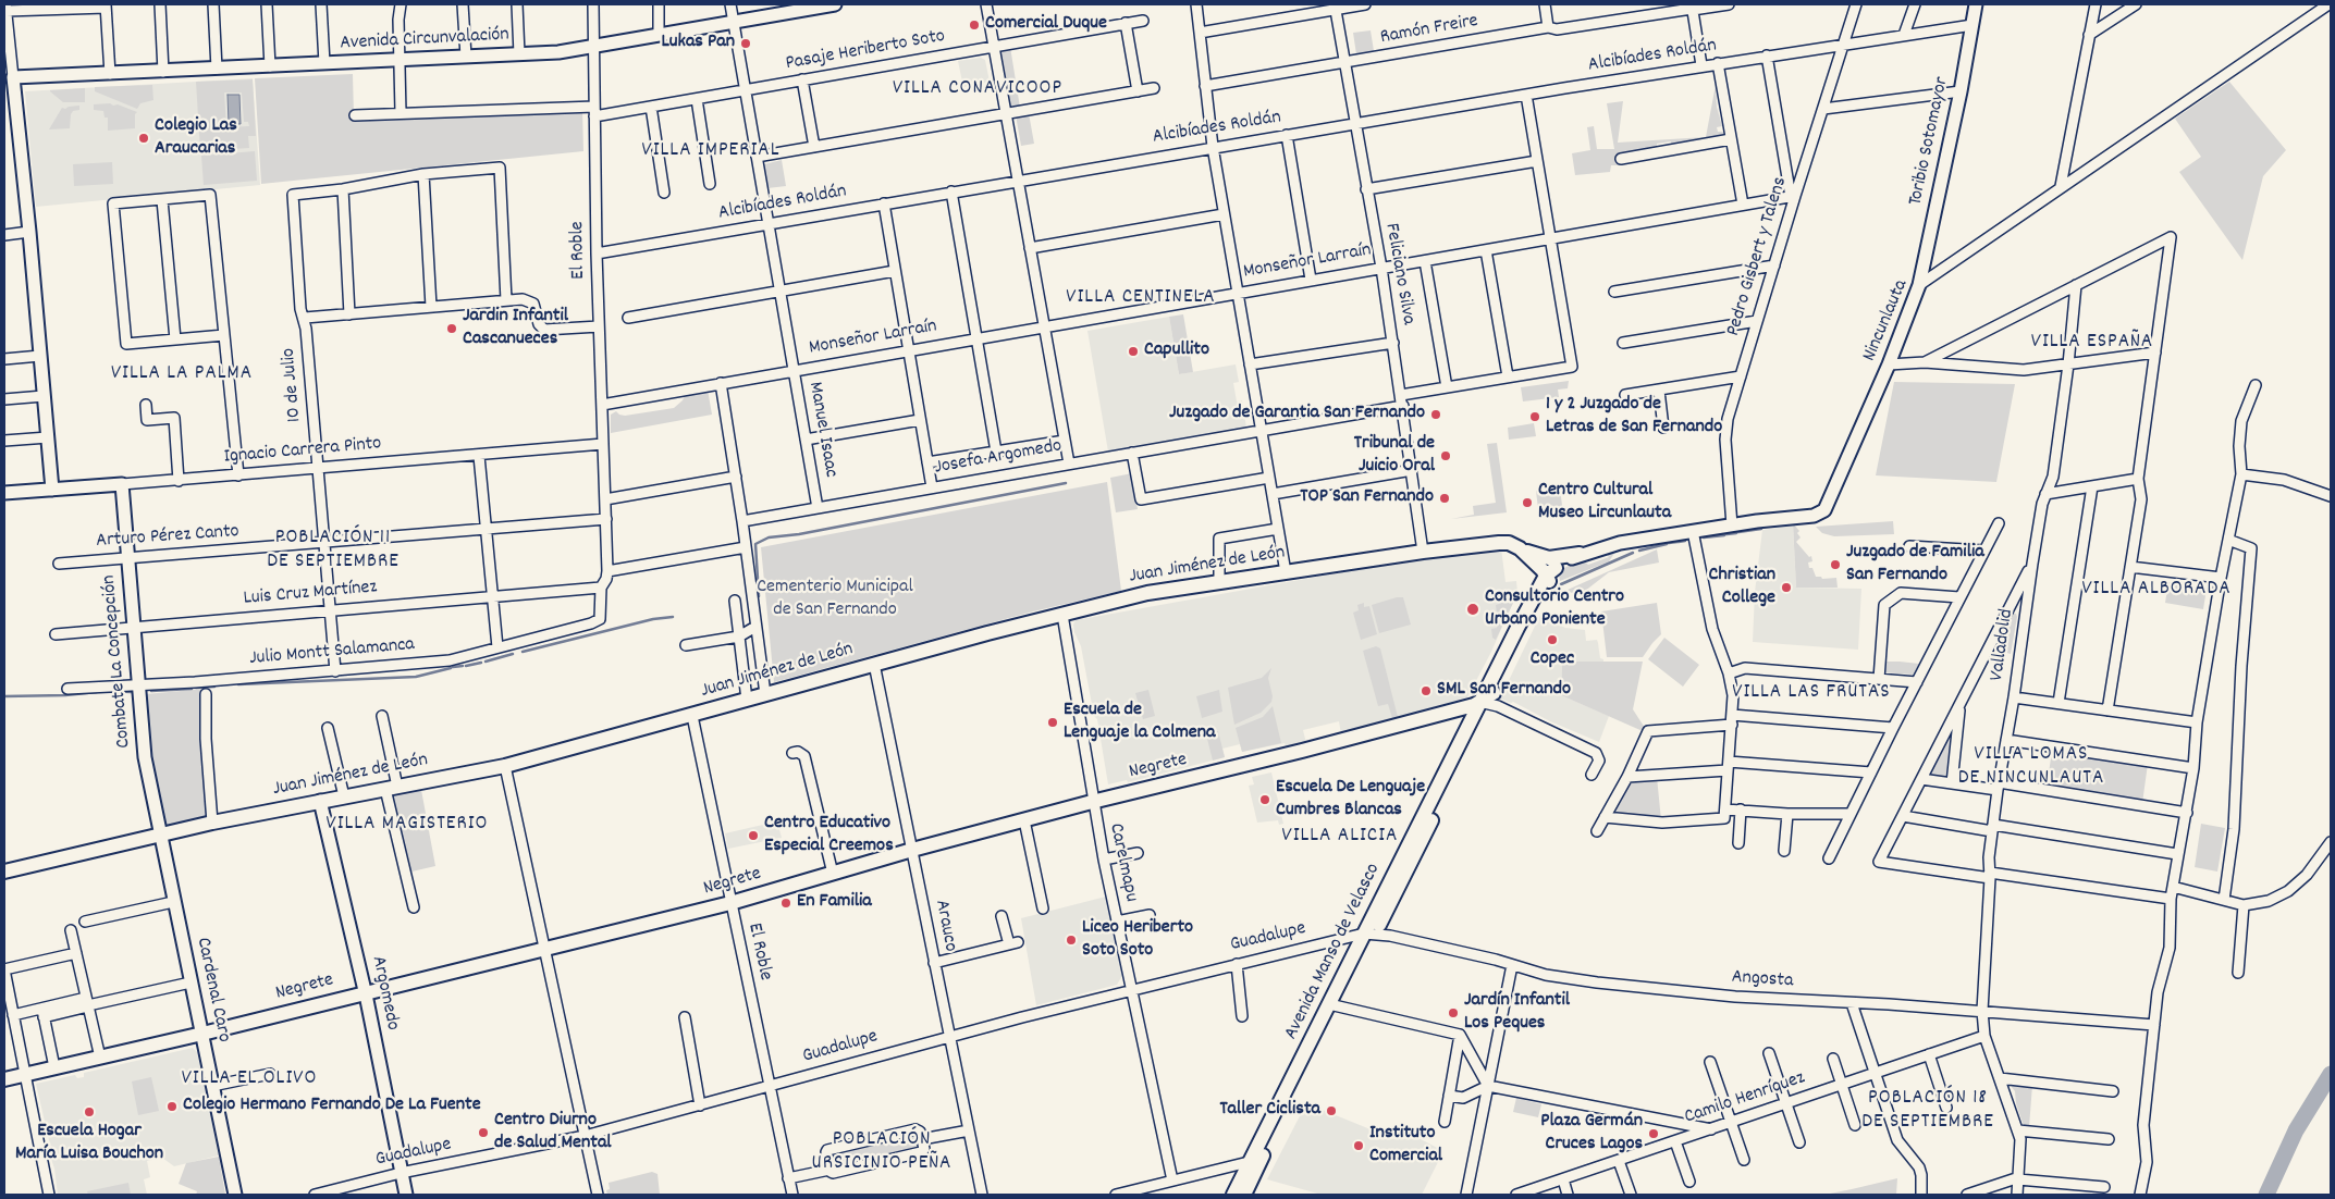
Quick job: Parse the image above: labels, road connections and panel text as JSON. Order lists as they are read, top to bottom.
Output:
{
  "streets": {
    "main road": ["Juan Jiménez de León", "Negrete", "Avenida Manso de Velasco"],
    "street": [
      "Ramón Freire",
      "Avenida Circunvalación",
      "Pasaje Heriberto Soto",
      "Alcibíades Roldán",
      "Toribio Sotomayor",
      "El Roble",
      "Pedro Gisbert y Talens",
      "Monseñor Larraín",
      "Feliciano Silva",
      "Nincunlauta",
      "10 de Julio",
      "Manuel Isaac",
      "Ignacio Carrera Pinto",
      "Josefa Argomedo",
      "Arturo Pérez Canto",
      "Luis Cruz Martínez",
      "Valladolid",
      "Julio Montt Salamanca",
      "Combate La Concepción",
      "Carelmapu",
      "Arauco",
      "Guadalupe",
      "Angosta",
      "Cardenal Caro",
      "Argomedo",
      "Camilo Henríquez"
    ]
  },
  "crossings": [
    ["Ramón Freire", "Feliciano Silva"],
    ["Avenida Circunvalación", "El Roble"],
    ["Avenida Circunvalación", "Manuel Isaac"],
    ["Pasaje Heriberto Soto", "El Roble"],
    ["Pasaje Heriberto Soto", "Manuel Isaac"],
    ["Alcibíades Roldán", "Toribio Sotomayor"],
    ["Alcibíades Roldán", "El Roble"],
    ["Alcibíades Roldán", "Pedro Gisbert y Talens"],
    ["Alcibíades Roldán", "Feliciano Silva"],
    ["Alcibíades Roldán", "Manuel Isaac"],
    ["Toribio Sotomayor", "Nincunlauta"],
    ["El Roble", "Monseñor Larraín"],
    ["El Roble", "Ignacio Carrera Pinto"],
    ["El Roble", "Arturo Pérez Canto"],
    ["El Roble", "Juan Jiménez de León"],
    ["El Roble", "Luis Cruz Martínez"],
    ["El Roble", "Julio Montt Salamanca"],
    ["El Roble", "Negrete"],
    ["El Roble", "Guadalupe"],
    ["Pedro Gisbert y Talens", "Monseñor Larraín"],
    ["Pedro Gisbert y Talens", "Nincunlauta"],
    ["Monseñor Larraín", "Feliciano Silva"],
    ["Monseñor Larraín", "Manuel Isaac"],
    ["Monseñor Larraín", "Josefa Argomedo"],
    ["Feliciano Silva", "Josefa Argomedo"],
    ["Feliciano Silva", "Juan Jiménez de León"],
    ["Nincunlauta", "Juan Jiménez de León"],
    ["Nincunlauta", "Avenida Manso de Velasco"],
    ["10 de Julio", "Ignacio Carrera Pinto"],
    ["10 de Julio", "Arturo Pérez Canto"],
    ["10 de Julio", "Luis Cruz Martínez"],
    ["10 de Julio", "Julio Montt Salamanca"],
    ["Manuel Isaac", "Josefa Argomedo"],
    ["Ignacio Carrera Pinto", "Combate La Concepción"],
    ["Arturo Pérez Canto", "Combate La Concepción"],
    ["Juan Jiménez de León", "Combate La Concepción"],
    ["Juan Jiménez de León", "Carelmapu"],
    ["Juan Jiménez de León", "Arauco"],
    ["Juan Jiménez de León", "Cardenal Caro"],
    ["Juan Jiménez de León", "Argomedo"],
    ["Luis Cruz Martínez", "Combate La Concepción"],
    ["Valladolid", "Angosta"],
    ["Valladolid", "Camilo Henríquez"],
    ["Julio Montt Salamanca", "Combate La Concepción"],
    ["Combate La Concepción", "Cardenal Caro"],
    ["Negrete", "Carelmapu"],
    ["Negrete", "Arauco"],
    ["Negrete", "Avenida Manso de Velasco"],
    ["Negrete", "Cardenal Caro"],
    ["Negrete", "Argomedo"],
    ["Carelmapu", "Guadalupe"],
    ["Arauco", "Guadalupe"],
    ["Guadalupe", "Avenida Manso de Velasco"],
    ["Guadalupe", "Angosta"],
    ["Guadalupe", "Argomedo"],
    ["Avenida Manso de Velasco", "Angosta"]
  ],
  "districts": [
    "VILLA CONAVICOOP",
    "VILLA IMPERIAL",
    "VILLA CENTINELA",
    "VILLA ESPAÑA",
    "VILLA LA PALMA",
    "POBLACIÓN 11 DE SEPTIEMBRE",
    "VILLA ALBORADA",
    "VILLA LAS FRUTAS",
    "VILLA LOMAS DE NINCUNLAUTA",
    "VILLA MAGISTERIO",
    "VILLA ALICIA",
    "VILLA EL OLIVO",
    "POBLACIÓN 18 DE SEPTIEMBRE",
    "POBLACIÓN URSICINIO PEÑA"
  ],
  "parks": ["Cementerio Municipal de San Fernando"],
  "places": [
    "Comercial Duque",
    "Lukas Pan",
    "Colegio Las Araucarias",
    "Jardin Infantil Cascanueces",
    "Capullito",
    "Juzgado de Garantia San Fernando",
    "1 y 2 Juzgado de Letras de San Fernando",
    "Tribunal de Juicio Oral",
    "TOP San Fernando",
    "Centro Cultural Museo Lircunlauta",
    "Juzgado de Familia San Fernando",
    "Christian College",
    "Consultorio Centro Urbano Poniente",
    "Copec",
    "SML San Fernando",
    "Escuela de Lenguaje la Colmena",
    "Escuela De Lenguaje Cumbres Blancas",
    "Centro Educativo Especial Creemos",
    "En Familia",
    "Liceo Heriberto Soto Soto",
    "Jardín Infantil Los Peques",
    "Colegio Hermano Fernando De La Fuente",
    "Taller Ciclista",
    "Escuela Hogar María Luisa Bouchon",
    "Centro Diurno de Salud Mental",
    "Plaza Germán Cruces Lagos",
    "Instituto Comercial"
  ]
}
